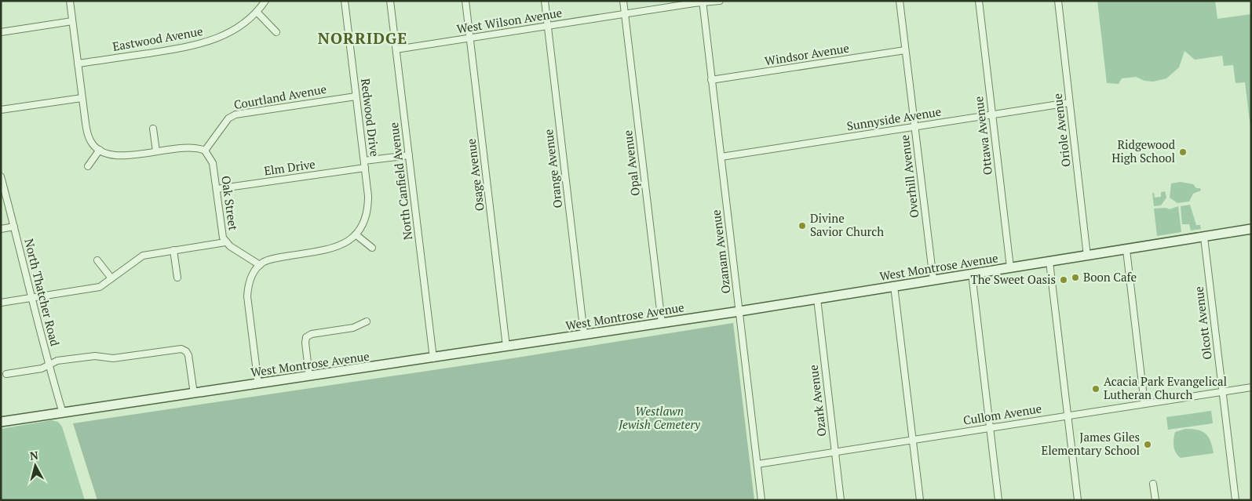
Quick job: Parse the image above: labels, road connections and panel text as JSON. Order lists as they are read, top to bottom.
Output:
{
  "streets": {
    "street": [
      "West Wilson Avenue",
      "Eastwood Avenue",
      "Windsor Avenue",
      "Courtland Avenue",
      "Redwood Drive",
      "Sunnyside Avenue",
      "Oriole Avenue",
      "Ottawa Avenue",
      "Opal Avenue",
      "Elm Drive",
      "Orange Avenue",
      "Osage Avenue",
      "Overhill Avenue",
      "North Canfield Avenue",
      "Oak Street",
      "Ozanam Avenue",
      "West Montrose Avenue",
      "North Thatcher Road",
      "Olcott Avenue",
      "Ozark Avenue",
      "Cullom Avenue"
    ]
  },
  "crossings": [
    ["West Wilson Avenue", "Opal Avenue"],
    ["West Wilson Avenue", "Orange Avenue"],
    ["West Wilson Avenue", "Osage Avenue"],
    ["West Wilson Avenue", "North Canfield Avenue"],
    ["West Wilson Avenue", "Ozanam Avenue"],
    ["Windsor Avenue", "Overhill Avenue"],
    ["Windsor Avenue", "Ozanam Avenue"],
    ["Courtland Avenue", "Redwood Drive"],
    ["Courtland Avenue", "Oak Street"],
    ["Redwood Drive", "Elm Drive"],
    ["Redwood Drive", "Oak Street"],
    ["Sunnyside Avenue", "Oriole Avenue"],
    ["Sunnyside Avenue", "Ottawa Avenue"],
    ["Sunnyside Avenue", "Overhill Avenue"],
    ["Sunnyside Avenue", "Ozanam Avenue"],
    ["Oriole Avenue", "West Montrose Avenue"],
    ["Ottawa Avenue", "West Montrose Avenue"],
    ["Opal Avenue", "West Montrose Avenue"],
    ["Elm Drive", "Oak Street"],
    ["Orange Avenue", "West Montrose Avenue"],
    ["Osage Avenue", "West Montrose Avenue"],
    ["Overhill Avenue", "West Montrose Avenue"],
    ["North Canfield Avenue", "West Montrose Avenue"],
    ["Ozanam Avenue", "West Montrose Avenue"],
    ["Ozanam Avenue", "Cullom Avenue"],
    ["West Montrose Avenue", "North Thatcher Road"],
    ["West Montrose Avenue", "Olcott Avenue"],
    ["West Montrose Avenue", "Ozark Avenue"],
    ["Olcott Avenue", "Cullom Avenue"],
    ["Ozark Avenue", "Cullom Avenue"]
  ],
  "districts": ["NORRIDGE"],
  "parks": ["Westlawn Jewish Cemetery"],
  "places": [
    "Ridgewood High School",
    "Divine Savior Church",
    "Boon Cafe",
    "The Sweet Oasis",
    "Acacia Park Evangelical Lutheran Church",
    "James Giles Elementary School"
  ],
  "north": "top"
}
